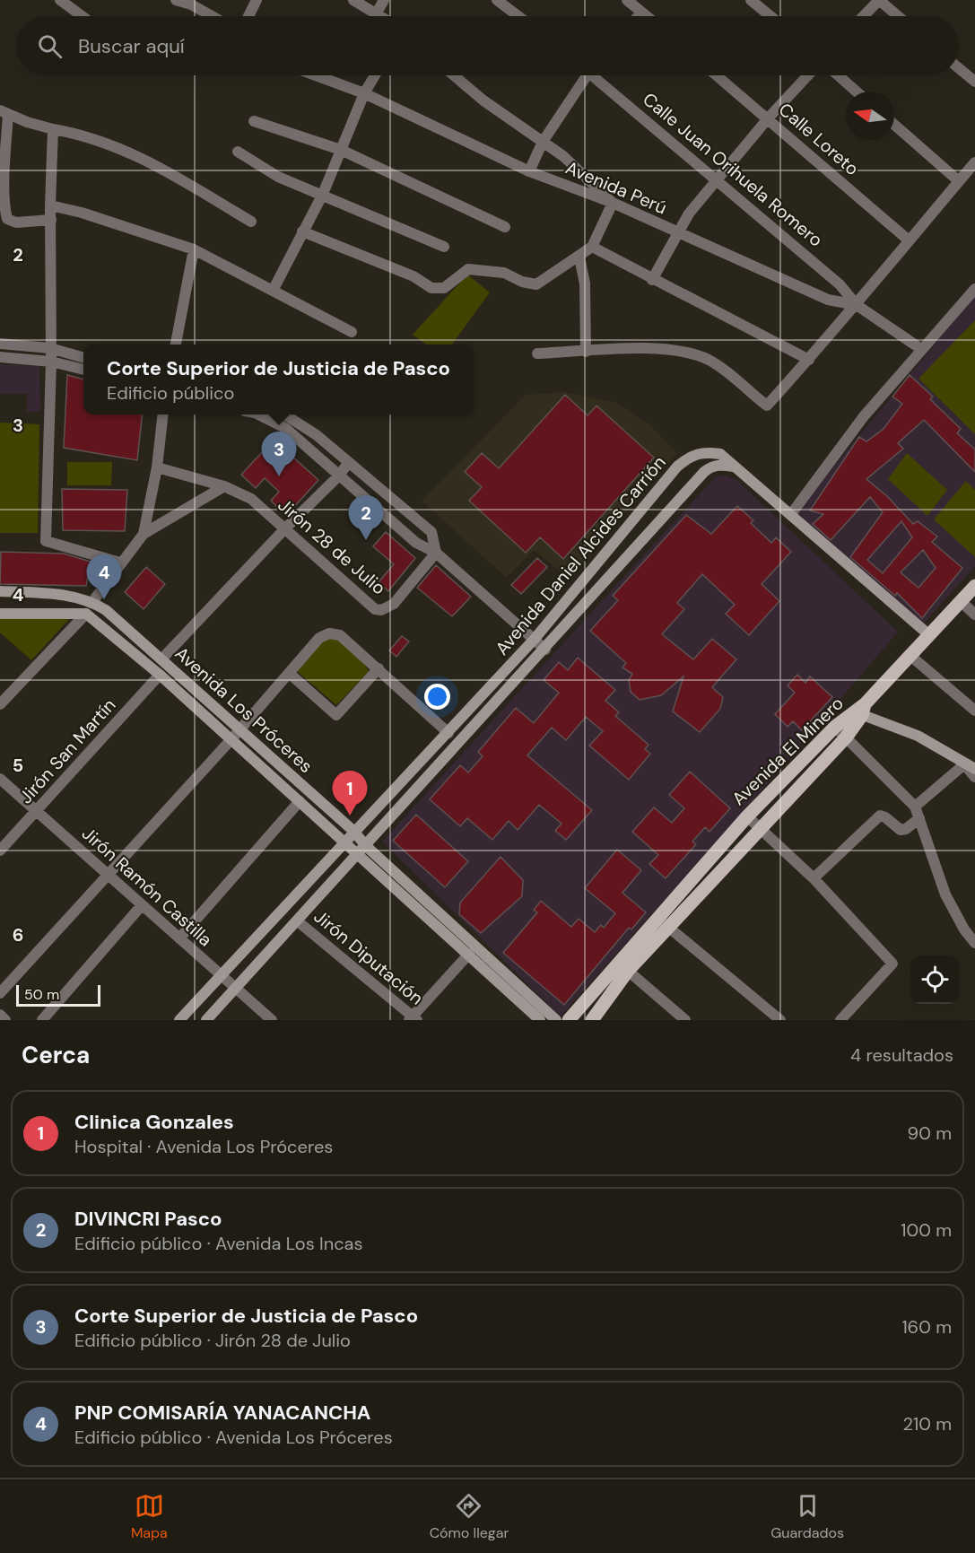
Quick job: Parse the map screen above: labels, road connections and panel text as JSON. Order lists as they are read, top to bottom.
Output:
{
  "streets": {
    "main road": ["Avenida El Minero"],
    "street": [
      "Calle Loreto",
      "Calle Juan Orihuela Romero",
      "Avenida Perú",
      "Jirón 28 de Julio",
      "Avenida Daniel Alcides Carrión",
      "Avenida Los Próceres",
      "Jirón San Martín",
      "Jirón Ramón Castilla",
      "Jirón Diputación"
    ]
  },
  "crossings": [
    ["Calle Juan Orihuela Romero", "Avenida Perú"],
    ["Avenida Daniel Alcides Carrión", "Avenida Los Próceres"],
    ["Avenida Daniel Alcides Carrión", "Jirón Ramón Castilla"],
    ["Avenida Daniel Alcides Carrión", "Jirón Diputación"],
    ["Avenida Los Próceres", "Jirón San Martín"],
    ["Jirón San Martín", "Jirón Ramón Castilla"]
  ],
  "scale_bar": "50 m",
  "north": "left",
  "page": {
    "search": "Buscar aquí",
    "popup": ["Corte Superior de Justicia de Pasco", "Edificio público"],
    "pins": [
      "3",
      "2",
      "4",
      "1"
    ],
    "scale": "50 m",
    "heading": ["Cerca", "4 resultados"],
    "list": [
      {
        "mark": "1",
        "name": "Clinica Gonzales",
        "note": "Hospital · Avenida Los Próceres",
        "value": "90 m"
      },
      {
        "mark": "2",
        "name": "DIVINCRI Pasco",
        "note": "Edificio público · Avenida Los Incas",
        "value": "100 m"
      },
      {
        "mark": "3",
        "name": "Corte Superior de Justicia de Pasco",
        "note": "Edificio público · Jirón 28 de Julio",
        "value": "160 m"
      },
      {
        "mark": "4",
        "name": "PNP COMISARÍA YANACANCHA",
        "note": "Edificio público · Avenida Los Próceres",
        "value": "210 m"
      }
    ],
    "nav": ["Mapa", "Cómo llegar", "Guardados"]
  },
  "grid": {
    "rows": [
      "2",
      "3",
      "4",
      "5",
      "6"
    ]
  }
}
